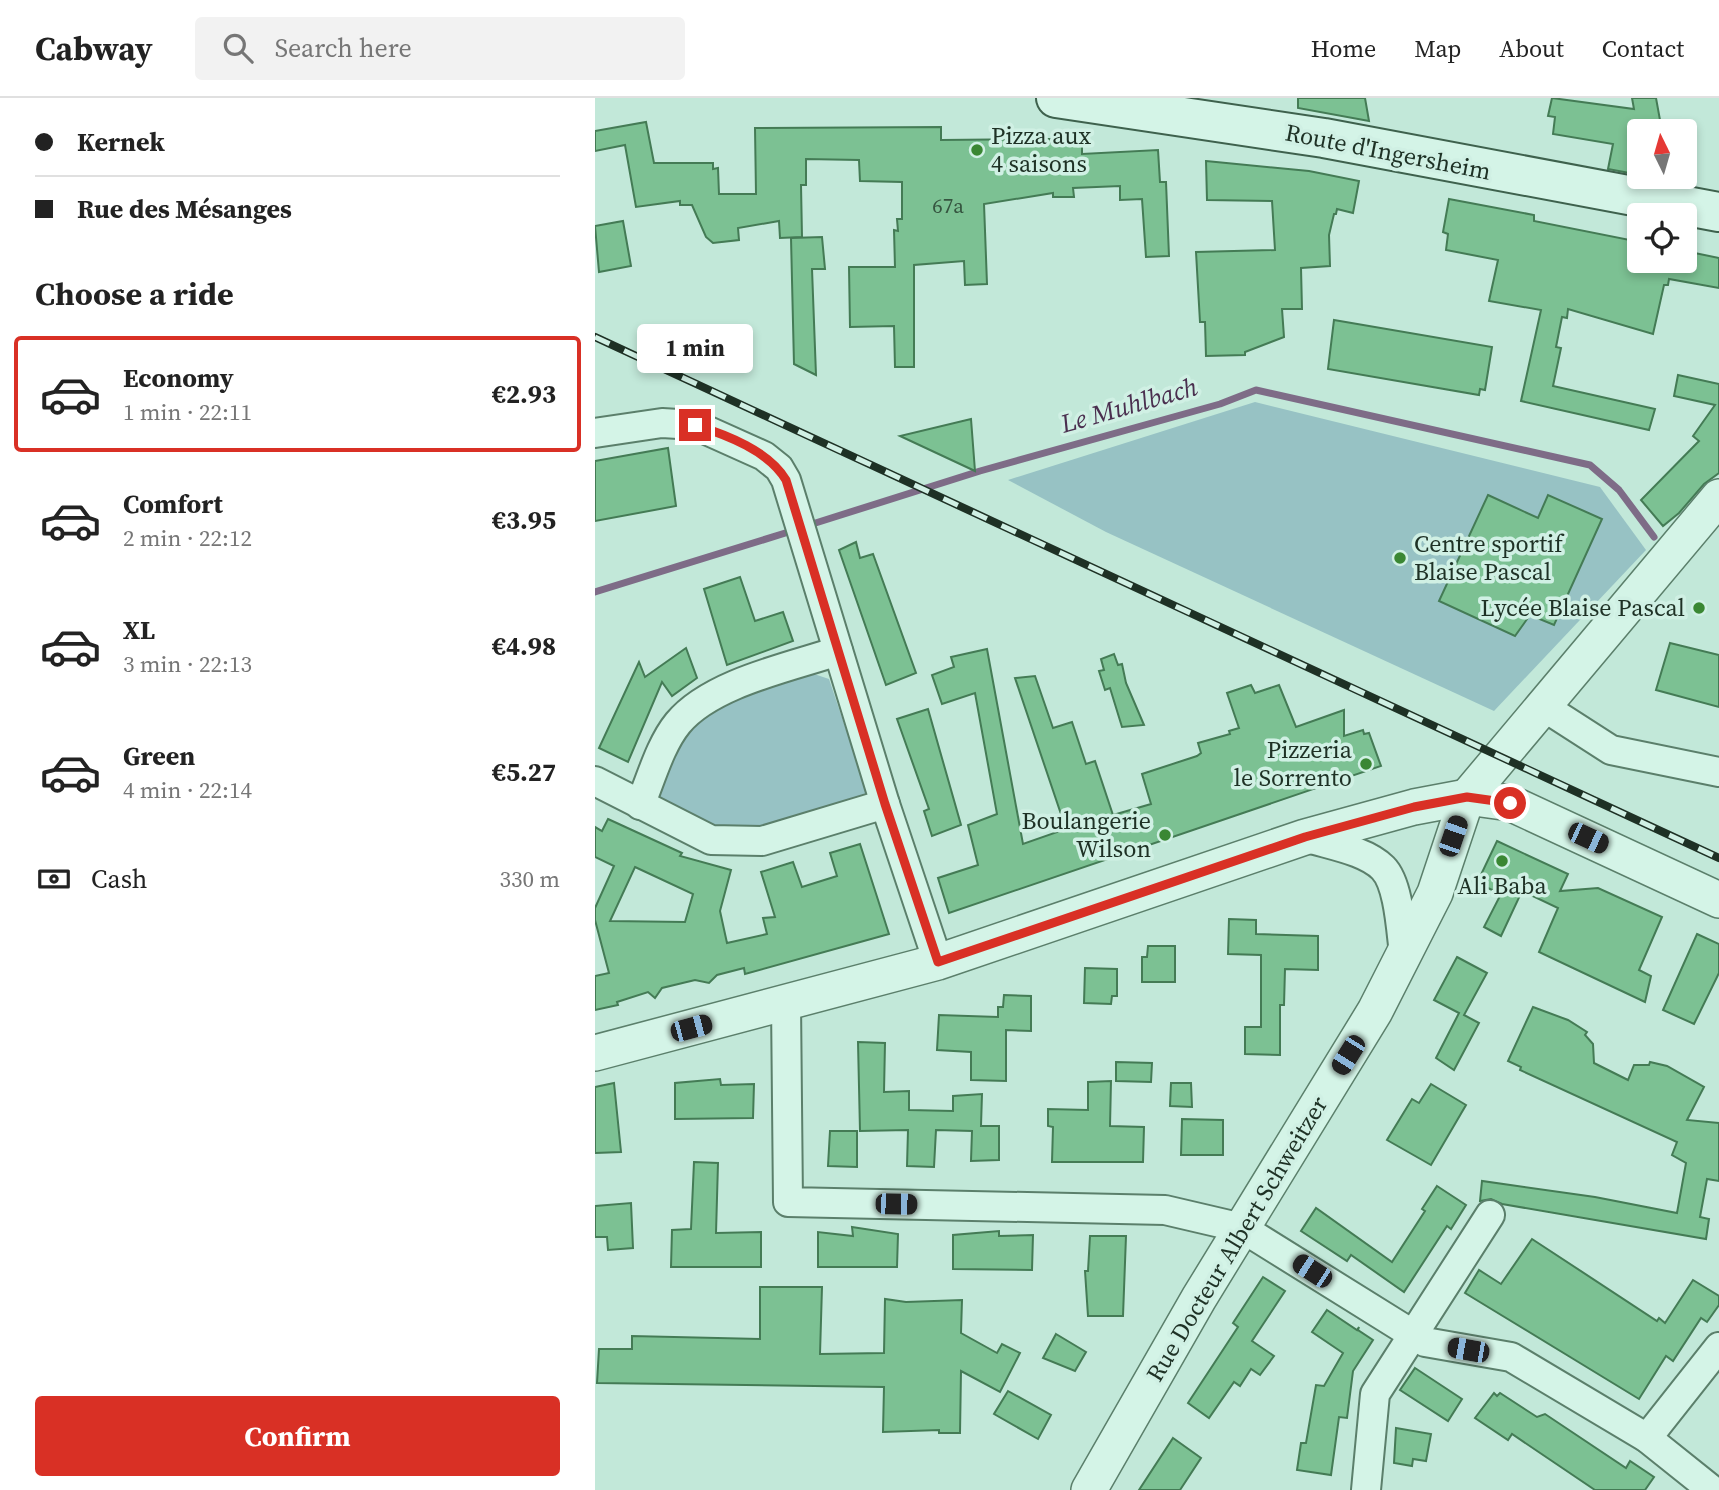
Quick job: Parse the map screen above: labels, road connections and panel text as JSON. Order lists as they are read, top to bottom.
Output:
{
  "streets": {
    "main road": ["Route d'Ingersheim"],
    "street": ["Rue Docteur Albert Schweitzer"]
  },
  "water": ["Le Muhlbach"],
  "places": [
    "Pizza aux 4 saisons",
    "Centre sportif Blaise Pascal",
    "Lycée Blaise Pascal",
    "Pizzeria le Sorrento",
    "Boulangerie Wilson",
    "Ali Baba"
  ],
  "house_numbers": ["67a"],
  "north": "top",
  "page": {
    "header": "Cabway",
    "search": "Search here",
    "nav": [
      "Home",
      "Map",
      "About",
      "Contact"
    ],
    "banner": ["Kernek", "Rue des Mésanges"],
    "heading": "Choose a ride",
    "bubble": "1 min",
    "list": [
      {
        "name": "Economy",
        "note": "1 min · 22:11",
        "value": "€2.93"
      },
      {
        "name": "Comfort",
        "note": "2 min · 22:12",
        "value": "€3.95"
      },
      {
        "name": "XL",
        "note": "3 min · 22:13",
        "value": "€4.98"
      },
      {
        "name": "Green",
        "note": "4 min · 22:14",
        "value": "€5.27"
      }
    ],
    "pay": ["Cash", "330 m"],
    "buttons": "Confirm"
  }
}
